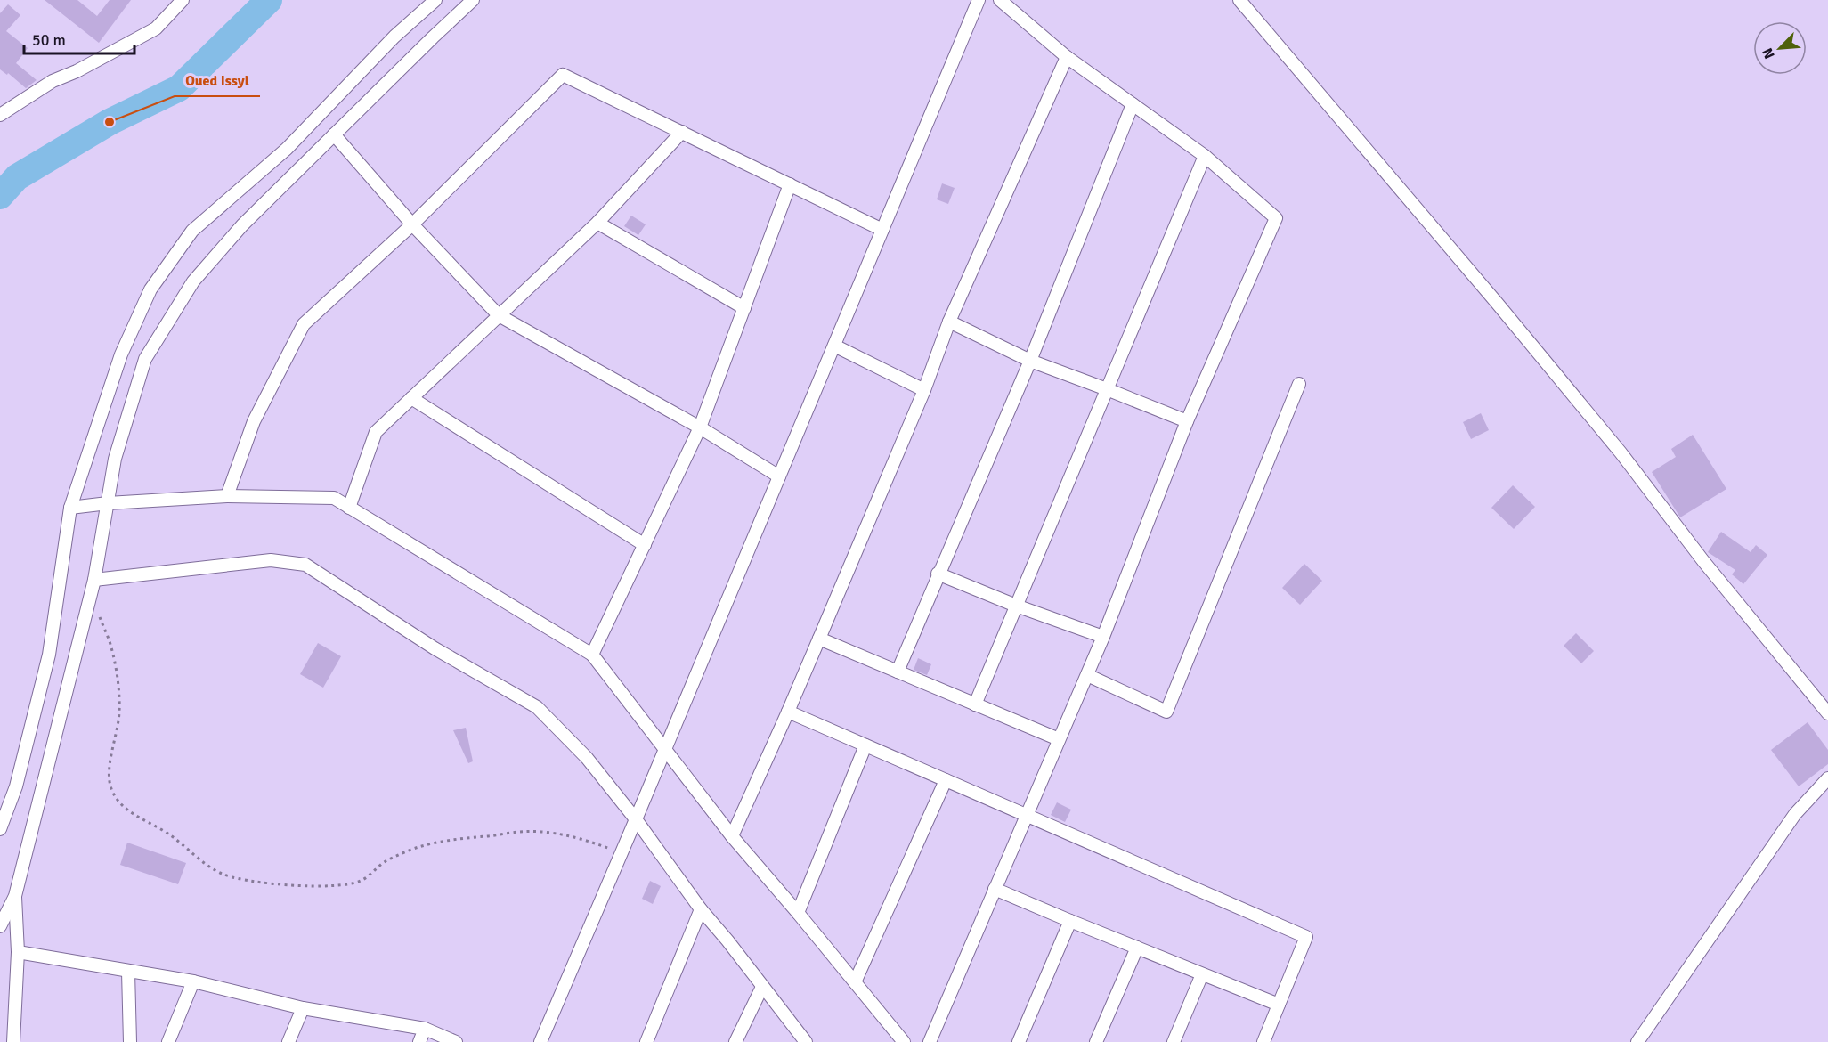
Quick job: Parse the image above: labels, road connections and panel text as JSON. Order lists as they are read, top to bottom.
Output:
{
  "places": ["Oued Issyl"],
  "scale_bar": "50 m",
  "north": "bottom left"
}
